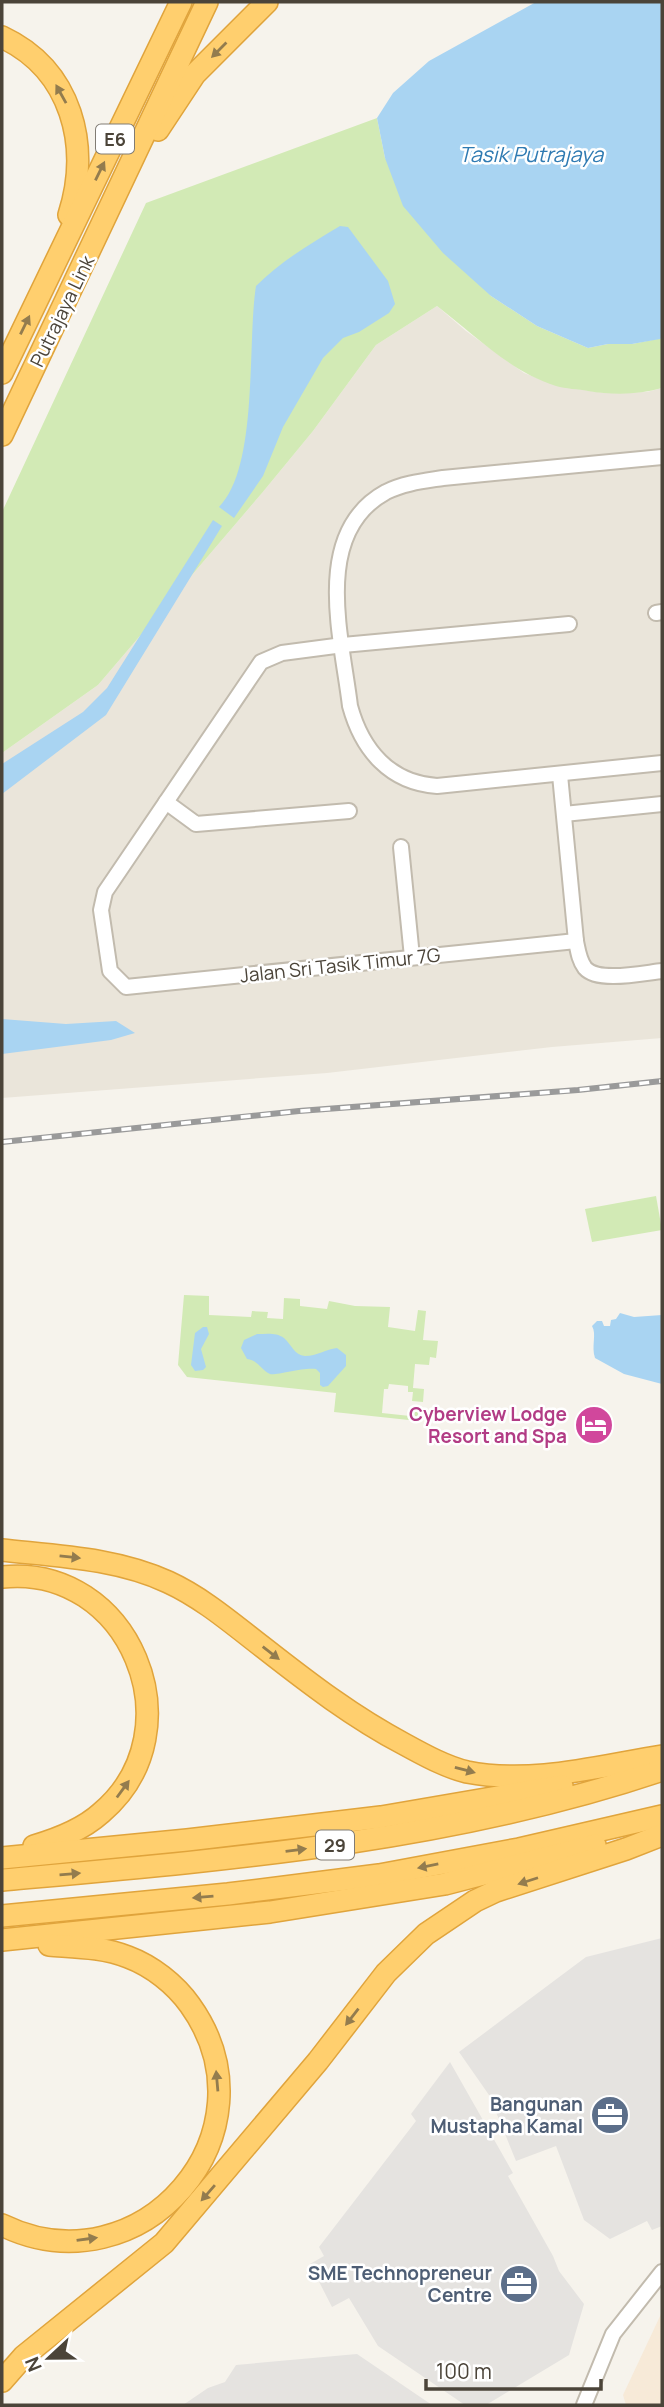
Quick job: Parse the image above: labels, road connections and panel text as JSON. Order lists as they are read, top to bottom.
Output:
{
  "streets": {
    "highway": ["E6", "Putrajaya Link", "29"],
    "street": ["Jalan Sri Tasik Timur 7G"]
  },
  "crossings": [
    ["E6", "Putrajaya Link"]
  ],
  "water": ["Tasik Putrajaya"],
  "places": {
    "hotel": ["Cyberview Lodge Resort and Spa"],
    "office": ["Bangunan Mustapha Kamal", "SME Technopreneur Centre"]
  },
  "scale_bar": "100 m",
  "north": "left"
}
